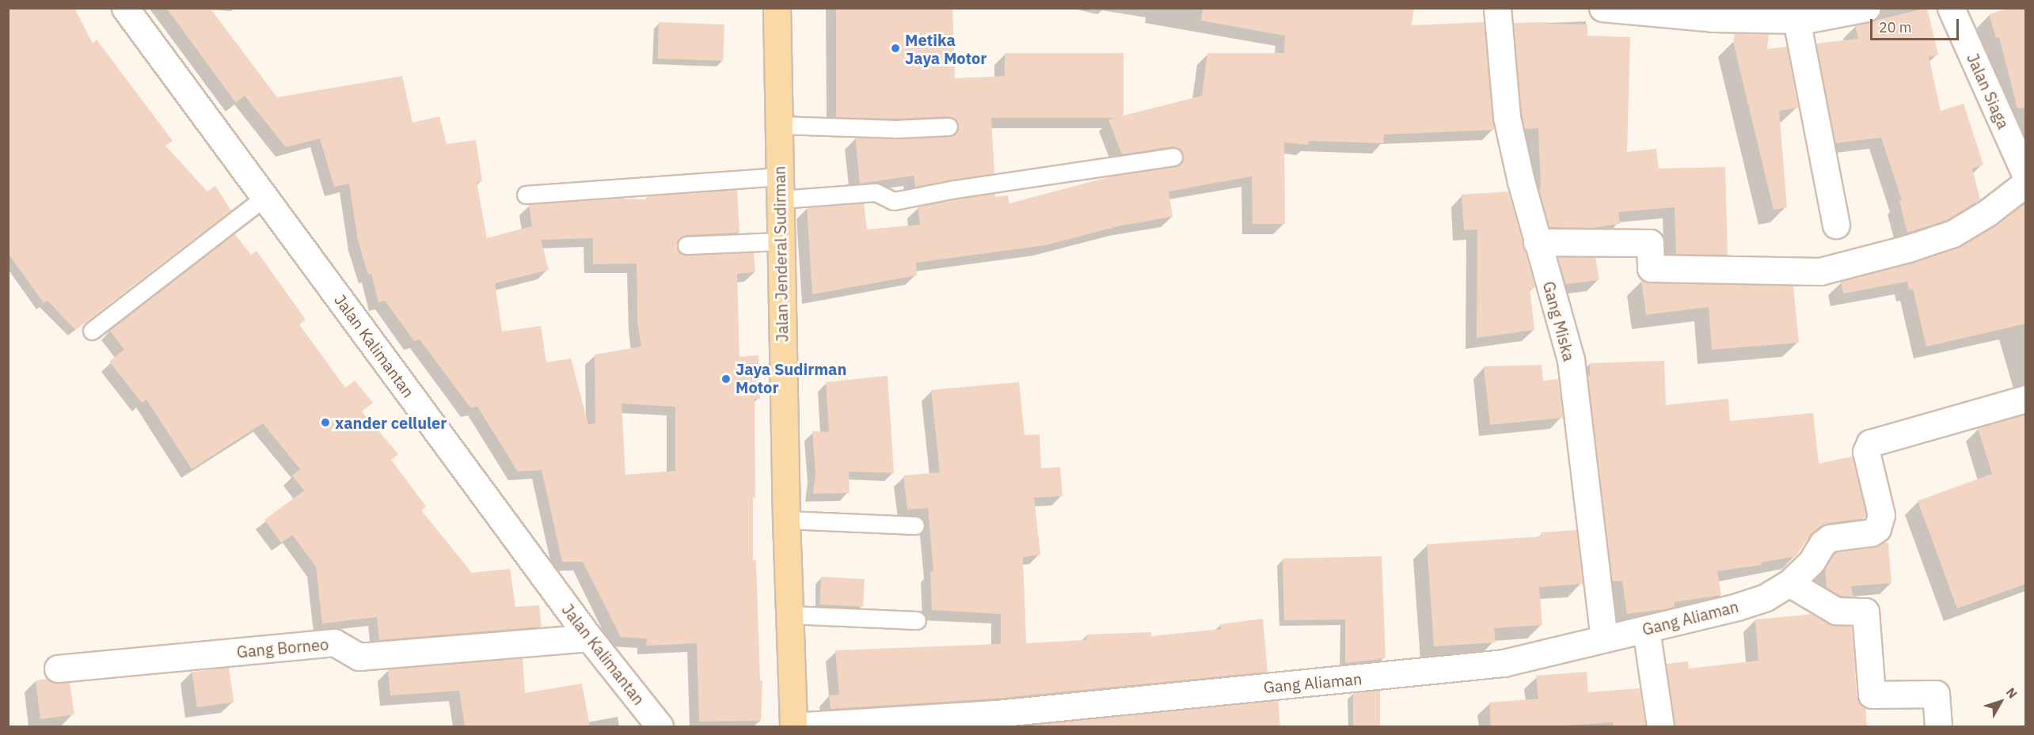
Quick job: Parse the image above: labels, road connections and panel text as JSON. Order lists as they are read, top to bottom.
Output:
{
  "streets": {
    "main road": ["Jalan Jenderal Sudirman"],
    "street": [
      "Jalan Siaga",
      "Gang Miska",
      "Jalan Kalimantan",
      "Gang Aliaman",
      "Gang Borneo"
    ]
  },
  "crossings": [
    ["Jalan Jenderal Sudirman", "Gang Aliaman"],
    ["Gang Miska", "Gang Aliaman"],
    ["Jalan Kalimantan", "Gang Borneo"]
  ],
  "places": ["Metika Jaya Motor", "Jaya Sudirman Motor", "xander celluler"],
  "scale_bar": "20 m",
  "north": "top right"
}
